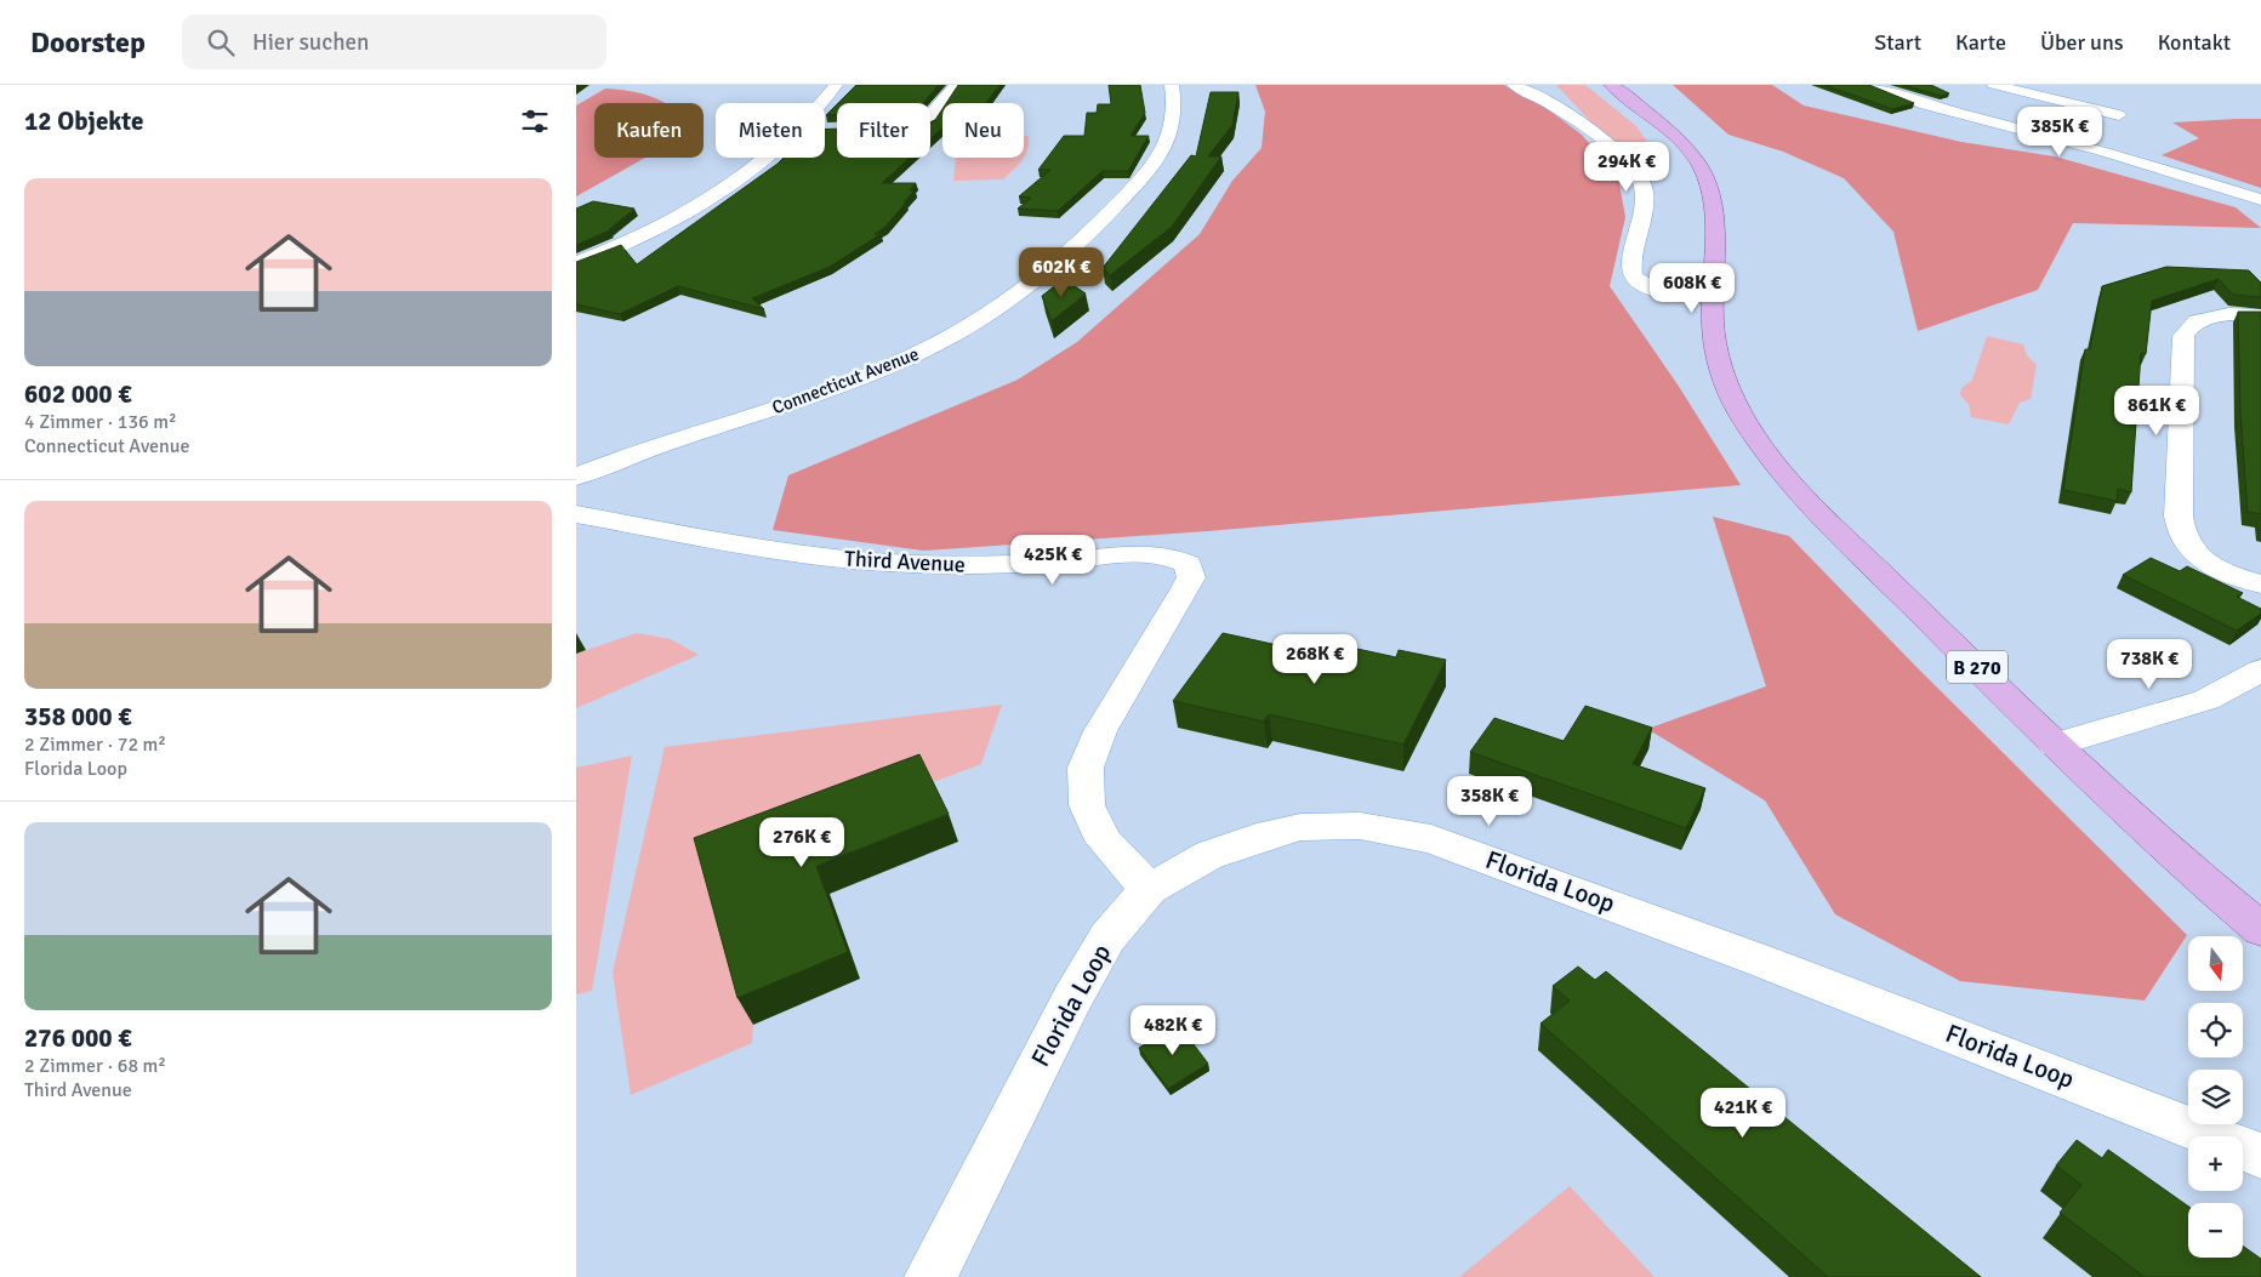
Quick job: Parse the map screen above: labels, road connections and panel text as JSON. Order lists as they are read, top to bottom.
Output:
{
  "streets": {
    "main road": ["B 270"],
    "street": ["Connecticut Avenue", "Third Avenue", "Florida Loop"]
  },
  "crossings": [
    ["Third Avenue", "Florida Loop"]
  ],
  "north": "bottom",
  "page": {
    "header": "Doorstep",
    "search": "Hier suchen",
    "nav": [
      "Start",
      "Karte",
      "Über uns",
      "Kontakt"
    ],
    "heading": "12 Objekte",
    "chip": [
      "Kaufen",
      "Mieten",
      "Filter",
      "Neu"
    ],
    "price": [
      "385K €",
      "294K €",
      "602K €",
      "608K €",
      "861K €",
      "425K €",
      "268K €",
      "738K €",
      "358K €",
      "276K €",
      "482K €",
      "421K €"
    ],
    "list": [
      {
        "name": "602 000 €",
        "note": "4 Zimmer · 136 m² · Connecticut Avenue"
      },
      {
        "name": "358 000 €",
        "note": "2 Zimmer · 72 m² · Florida Loop"
      },
      {
        "name": "276 000 €",
        "note": "2 Zimmer · 68 m² · Third Avenue"
      }
    ],
    "map_buttons": ["+", "−"]
  }
}
